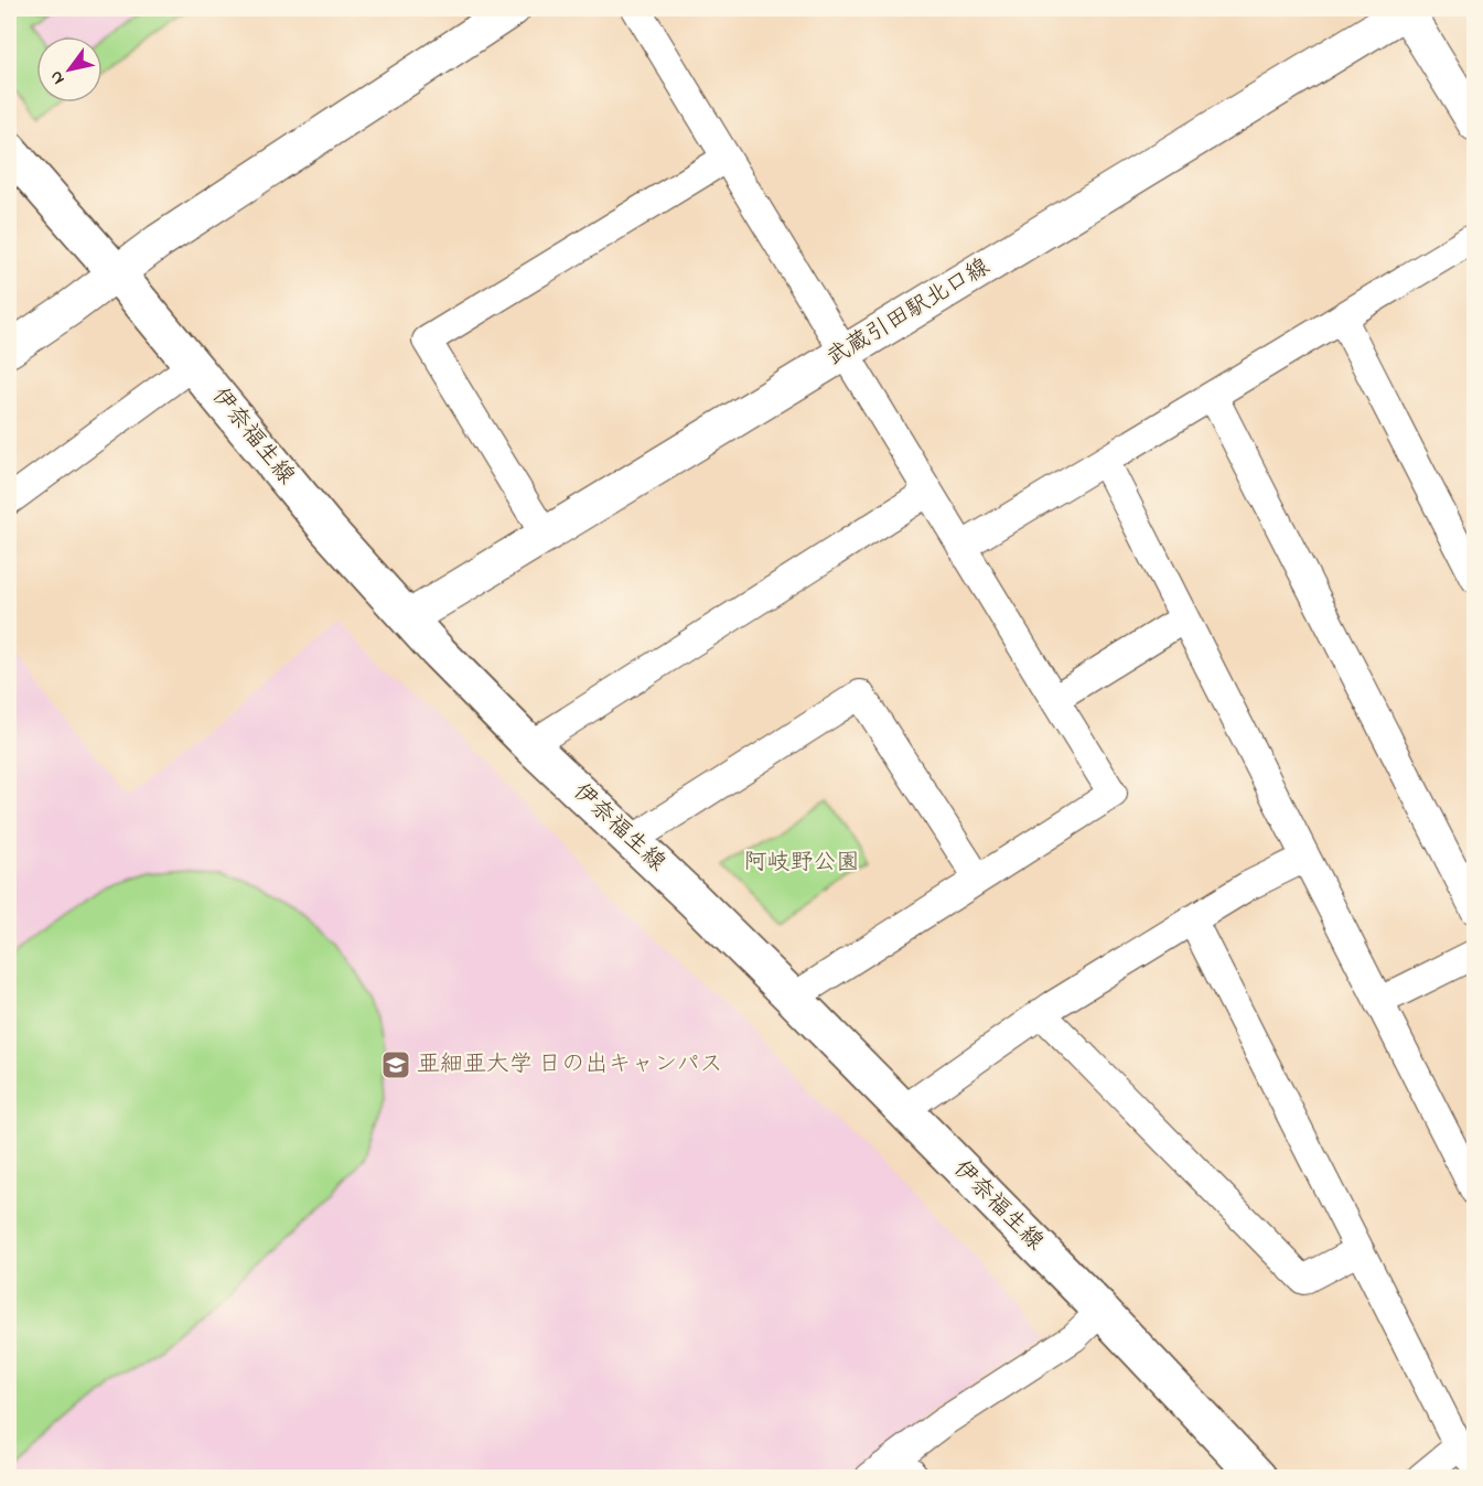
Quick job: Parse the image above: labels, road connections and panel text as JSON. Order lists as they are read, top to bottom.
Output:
{
  "streets": {
    "main road": ["伊奈福生線"],
    "street": ["武蔵引田駅北口線"]
  },
  "crossings": [
    ["武蔵引田駅北口線", "伊奈福生線"]
  ],
  "parks": ["阿岐野公園"],
  "places": {
    "school or university": ["亜細亜大学 日の出キャンパス"]
  },
  "north": "bottom left"
}
